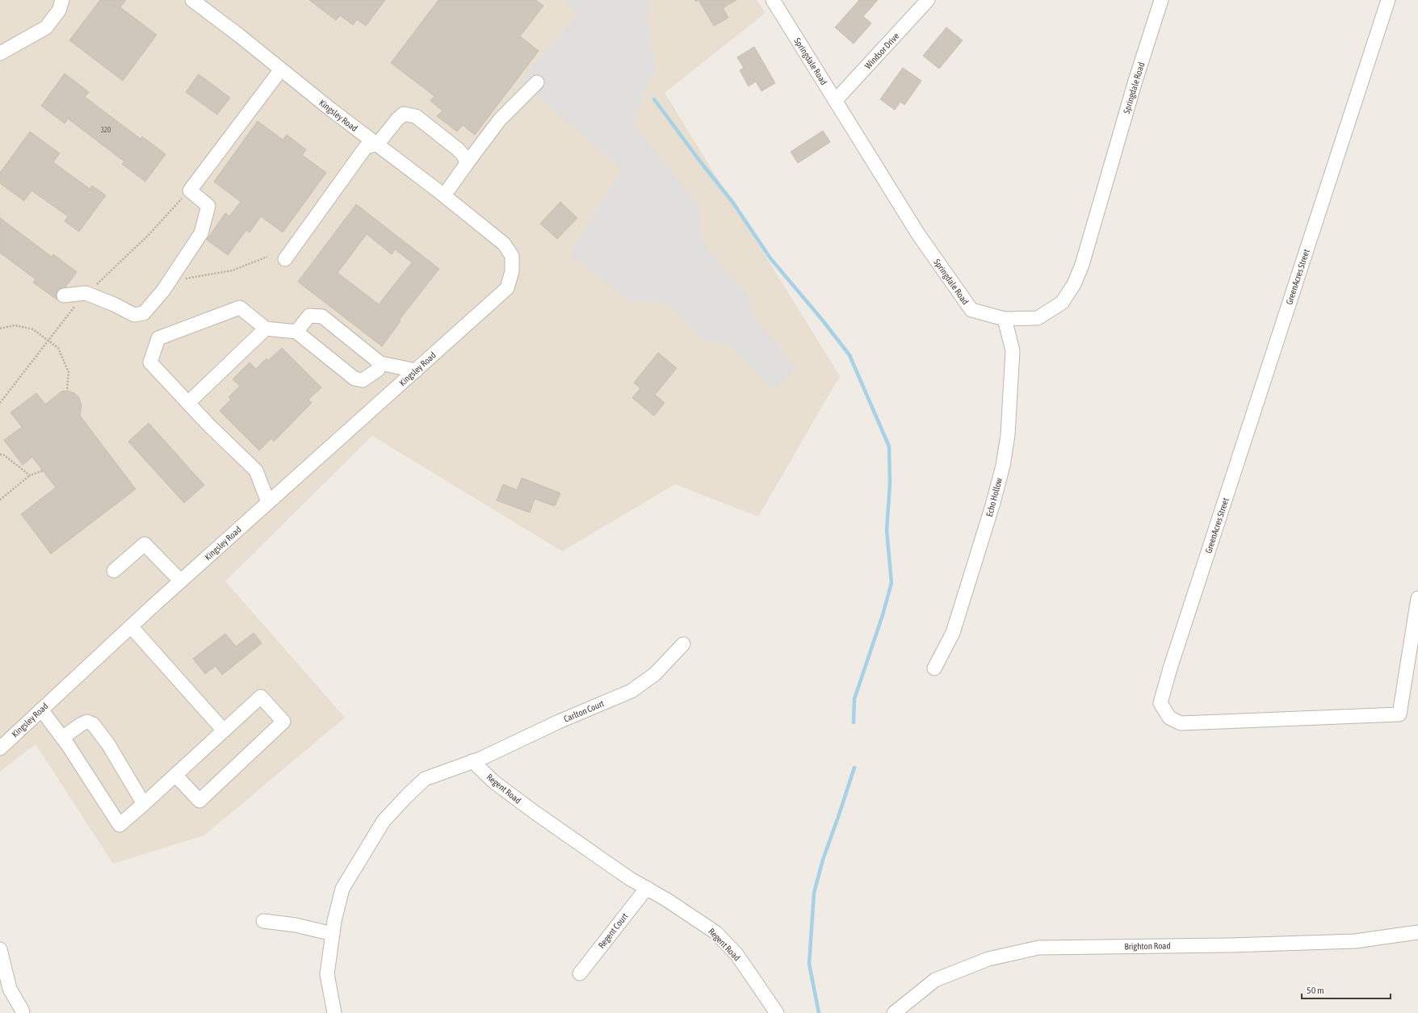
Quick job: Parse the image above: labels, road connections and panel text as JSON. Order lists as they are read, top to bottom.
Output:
{
  "streets": {
    "street": [
      "Windsor Drive",
      "Springdale Road",
      "Kingsley Road",
      "GreenAcres Street",
      "Echo Hollow",
      "Carlton Court",
      "Regent Road",
      "Regent Court",
      "Brighton Road"
    ]
  },
  "crossings": [
    ["Windsor Drive", "Springdale Road"],
    ["Springdale Road", "Echo Hollow"],
    ["Carlton Court", "Regent Road"],
    ["Regent Road", "Regent Court"]
  ],
  "house_numbers": ["320"],
  "scale_bar": "50 m"
}
